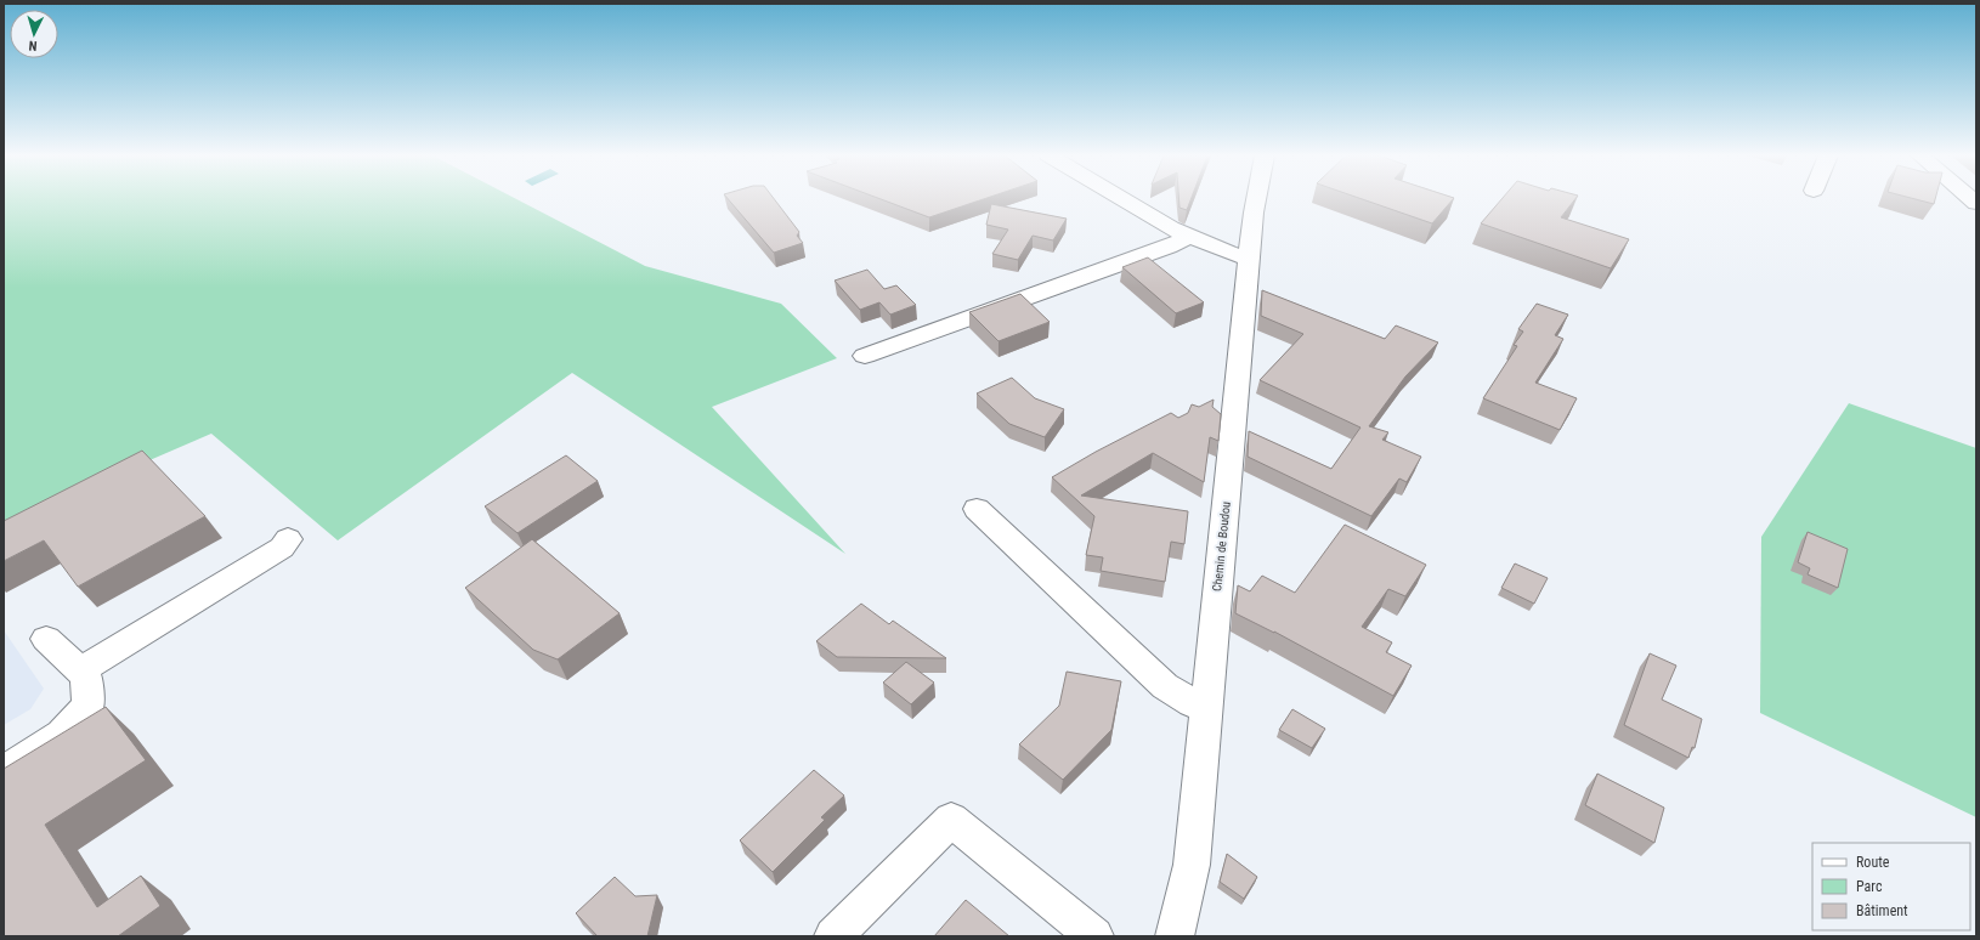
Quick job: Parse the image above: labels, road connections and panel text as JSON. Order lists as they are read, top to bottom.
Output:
{
  "streets": {
    "street": ["Chemin de Boudou"]
  },
  "legend": ["Route", "Parc", "Bâtiment"],
  "north": "bottom"
}
